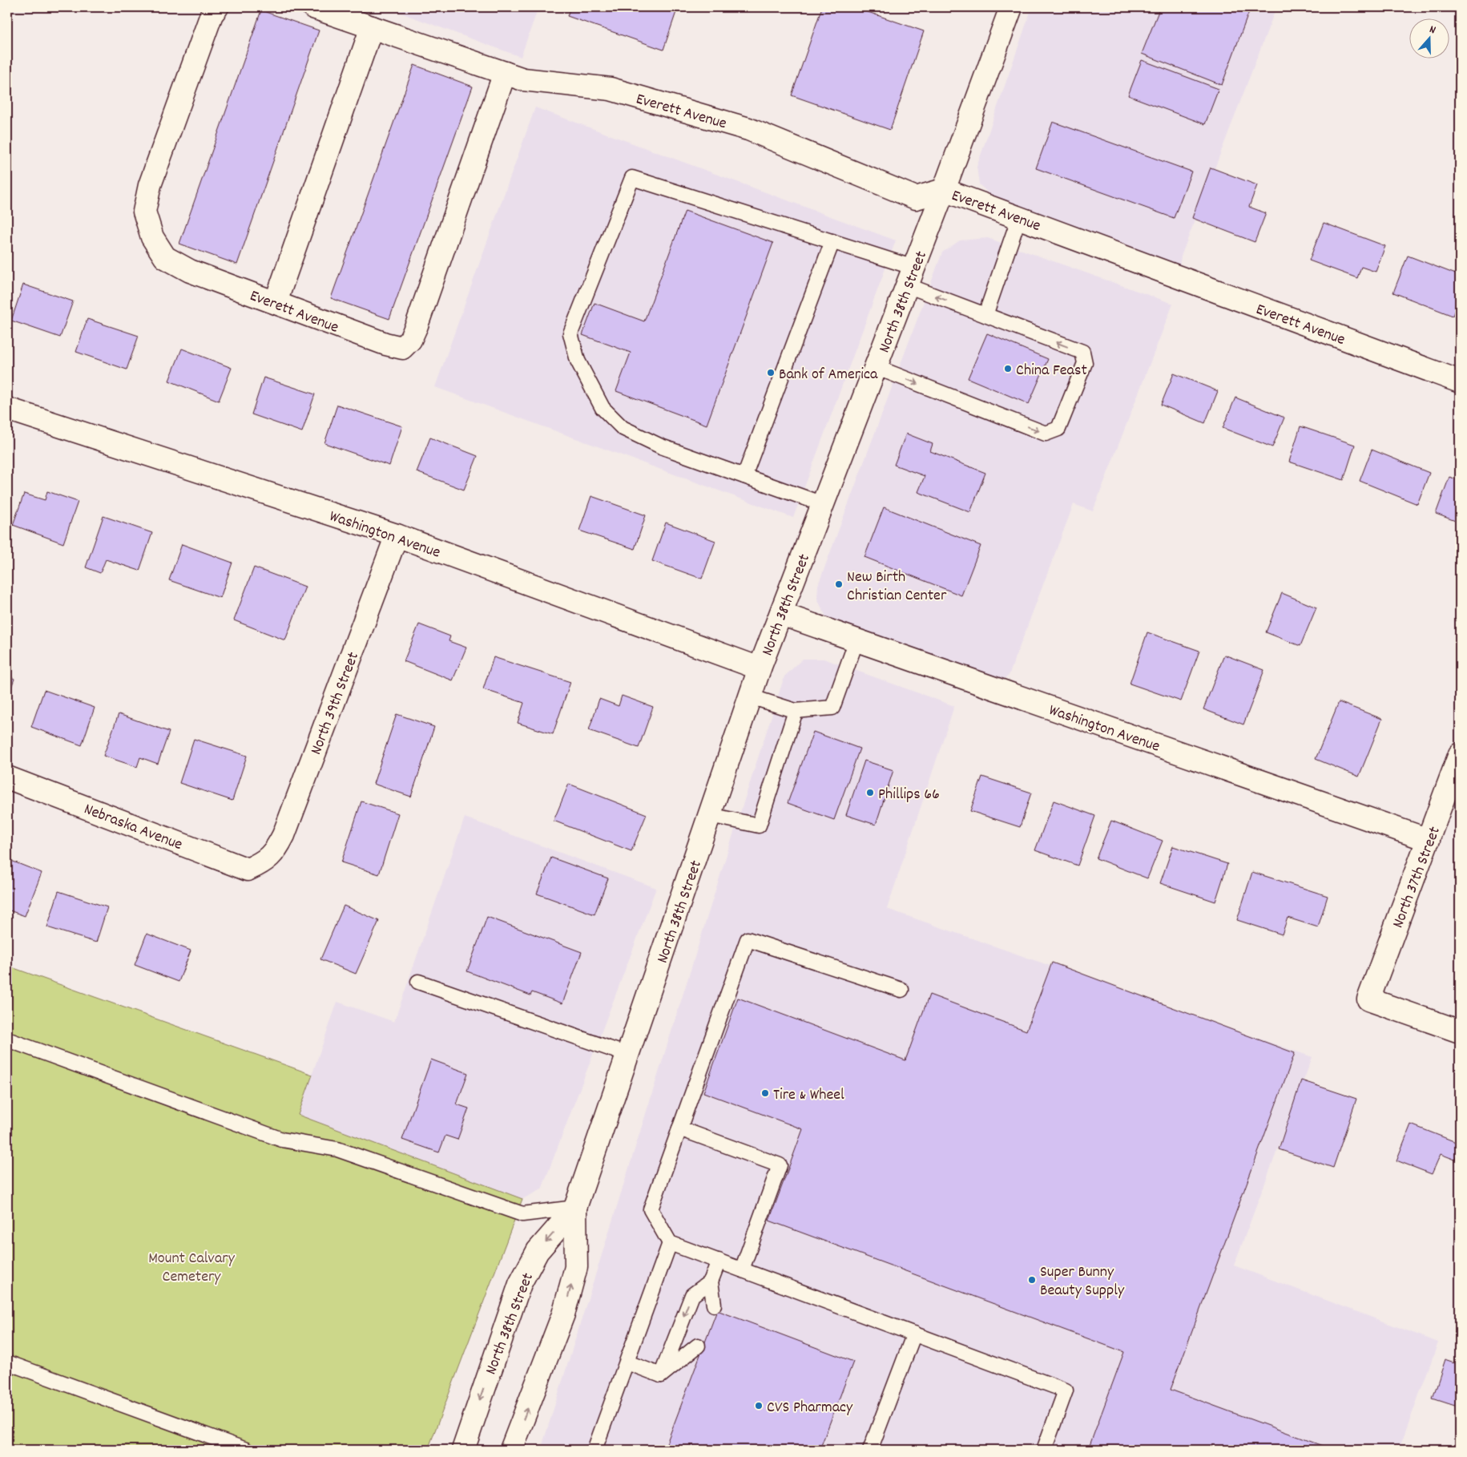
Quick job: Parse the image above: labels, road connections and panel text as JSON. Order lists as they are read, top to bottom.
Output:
{
  "streets": {
    "street": [
      "Everett Avenue",
      "North 38th Street",
      "Washington Avenue",
      "North 39th Street",
      "Nebraska Avenue",
      "North 37th Street"
    ]
  },
  "crossings": [
    ["Everett Avenue", "North 38th Street"],
    ["North 38th Street", "Washington Avenue"],
    ["Washington Avenue", "North 39th Street"],
    ["Washington Avenue", "North 37th Street"],
    ["North 39th Street", "Nebraska Avenue"]
  ],
  "parks": ["Mount Calvary Cemetery"],
  "places": [
    "China Feast",
    "Bank of America",
    "New Birth Christian Center",
    "Phillips 66",
    "Tire & Wheel",
    "Super Bunny Beauty Supply",
    "CVS Pharmacy"
  ],
  "north": "top"
}
